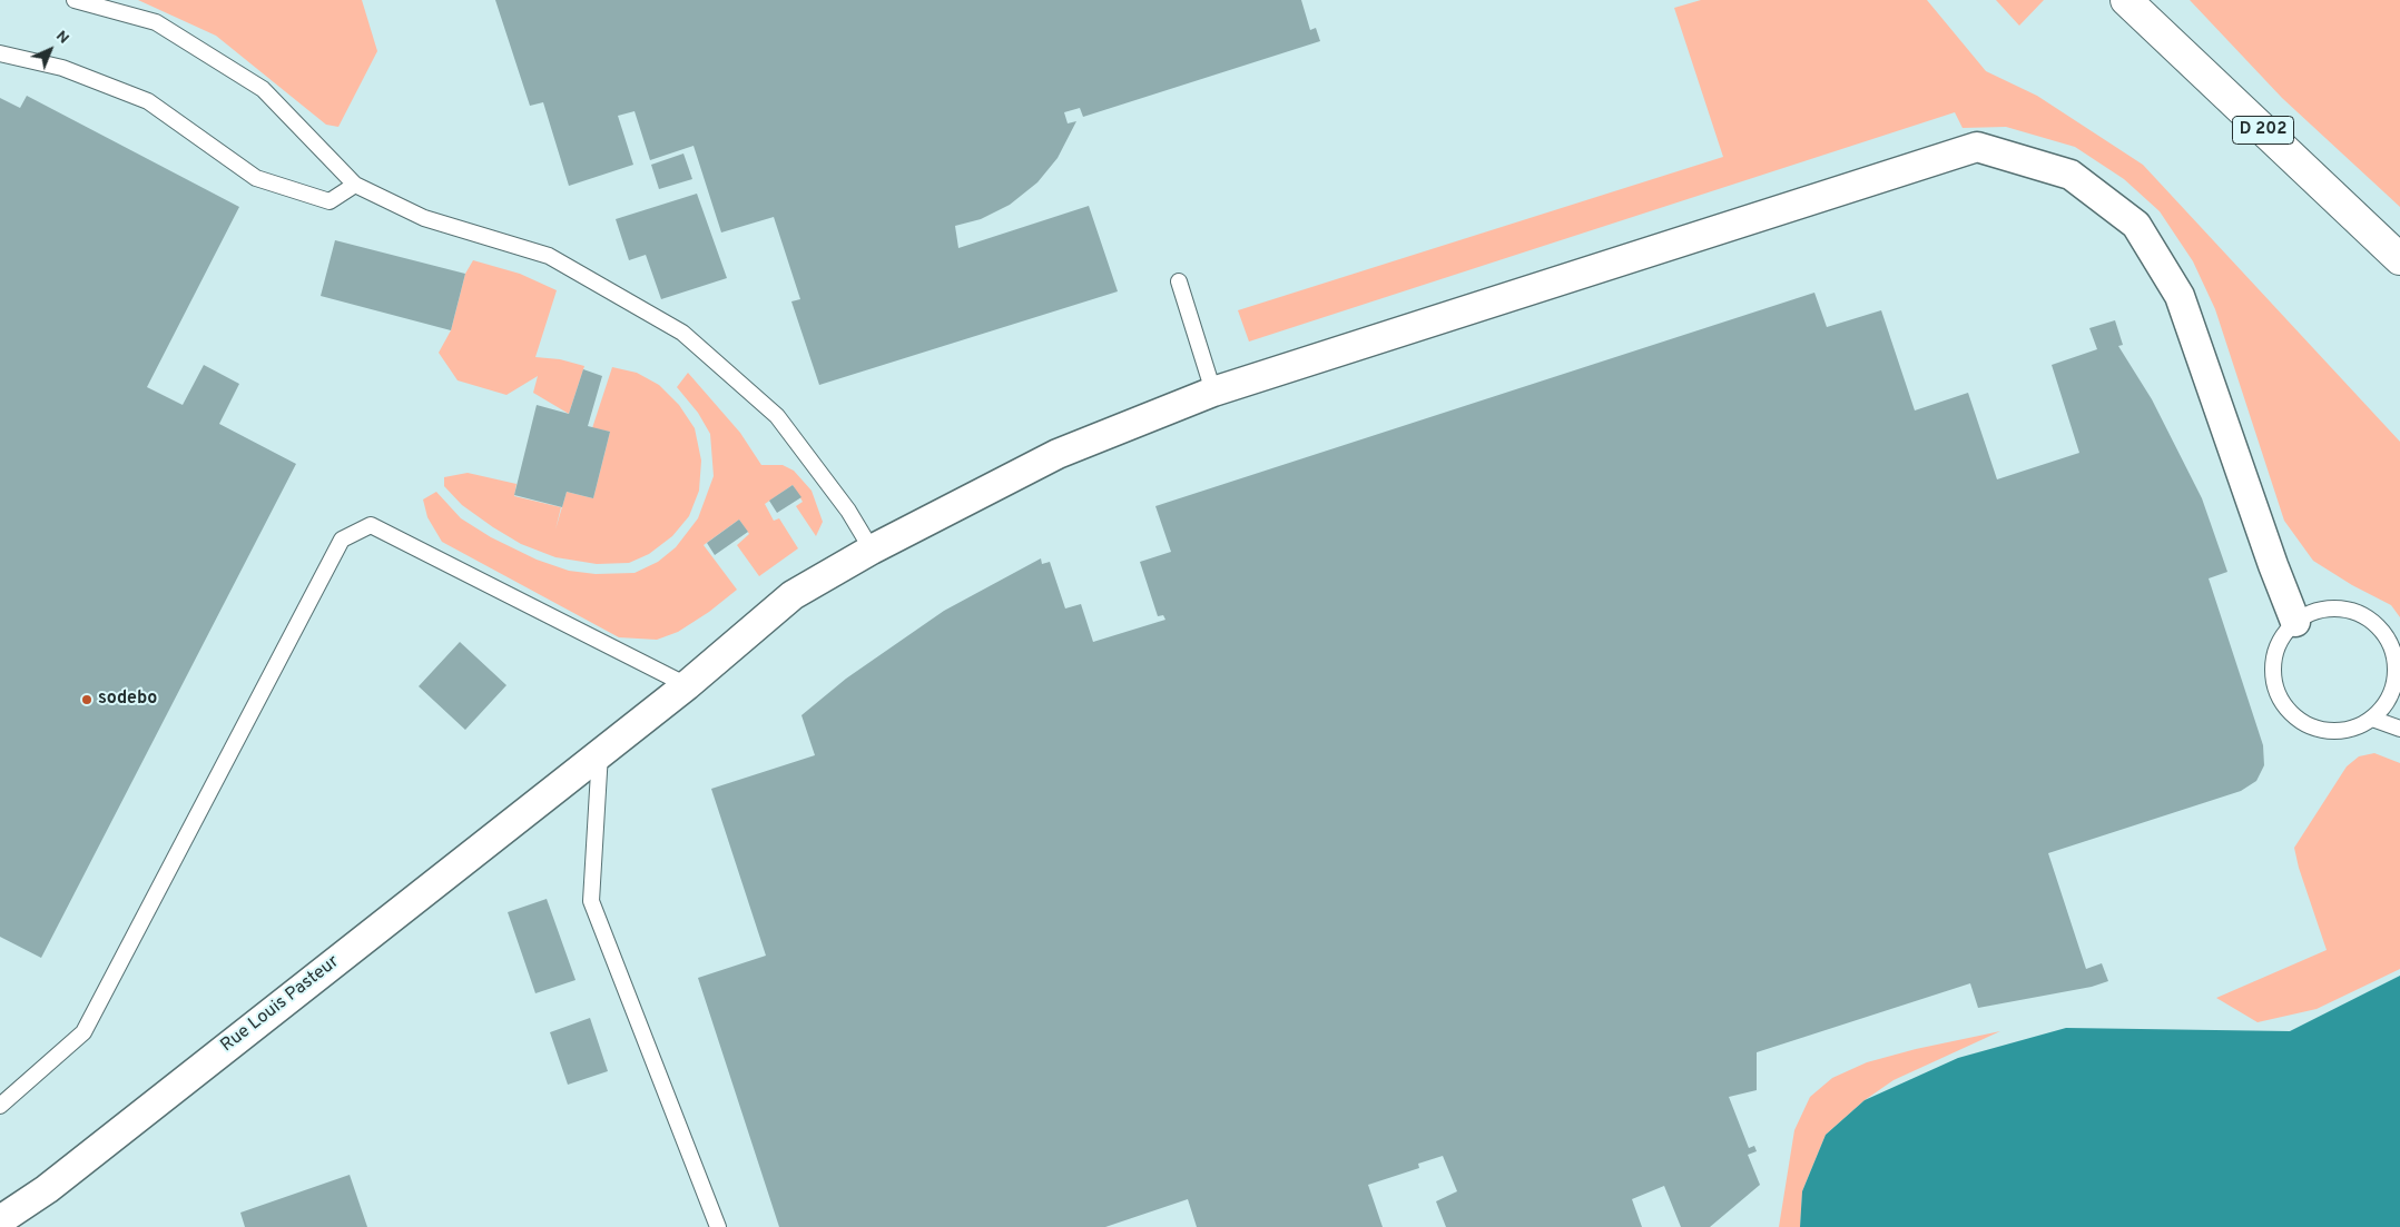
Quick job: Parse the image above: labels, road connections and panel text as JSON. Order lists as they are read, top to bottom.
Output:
{
  "streets": {
    "main road": ["D 202"],
    "street": ["Rue Louis Pasteur"]
  },
  "places": ["sodebo"],
  "north": "top right"
}
